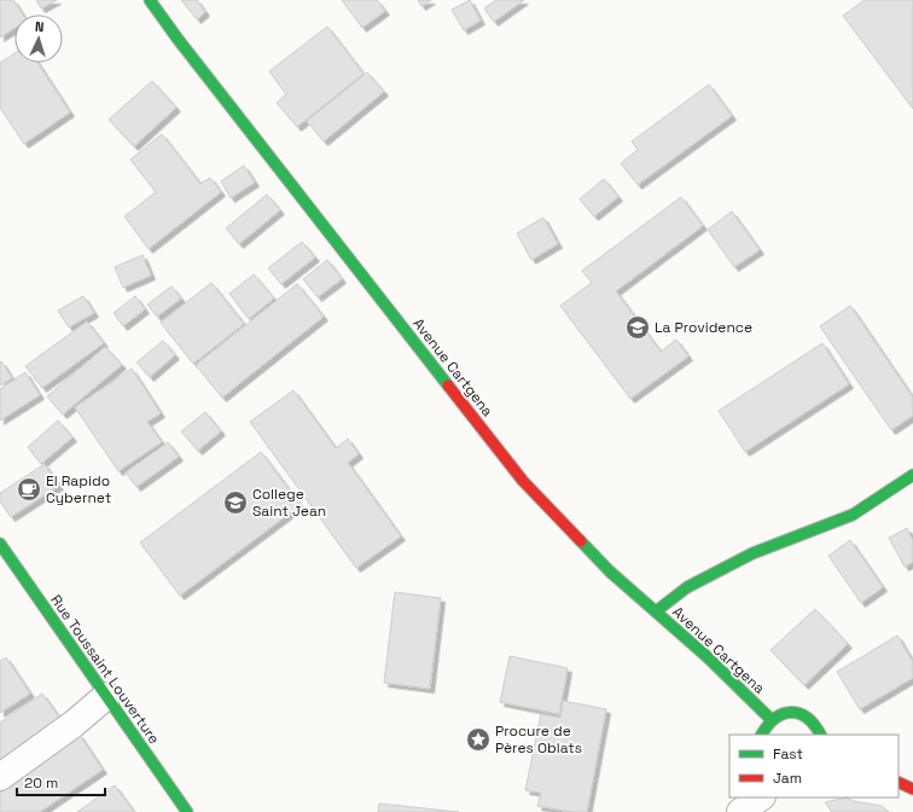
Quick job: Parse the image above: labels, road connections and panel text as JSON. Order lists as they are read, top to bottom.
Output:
{
  "streets": {
    "street": ["Avenue Cartgena", "Rue Toussaint Louverture"]
  },
  "places": {
    "school or university": ["La Providence", "College Saint Jean"],
    "cafe": ["El Rapido Cybernet"],
    "place": ["Procure de Pères Oblats"]
  },
  "legend": ["Fast", "Jam"],
  "scale_bar": "20 m",
  "north": "top"
}
